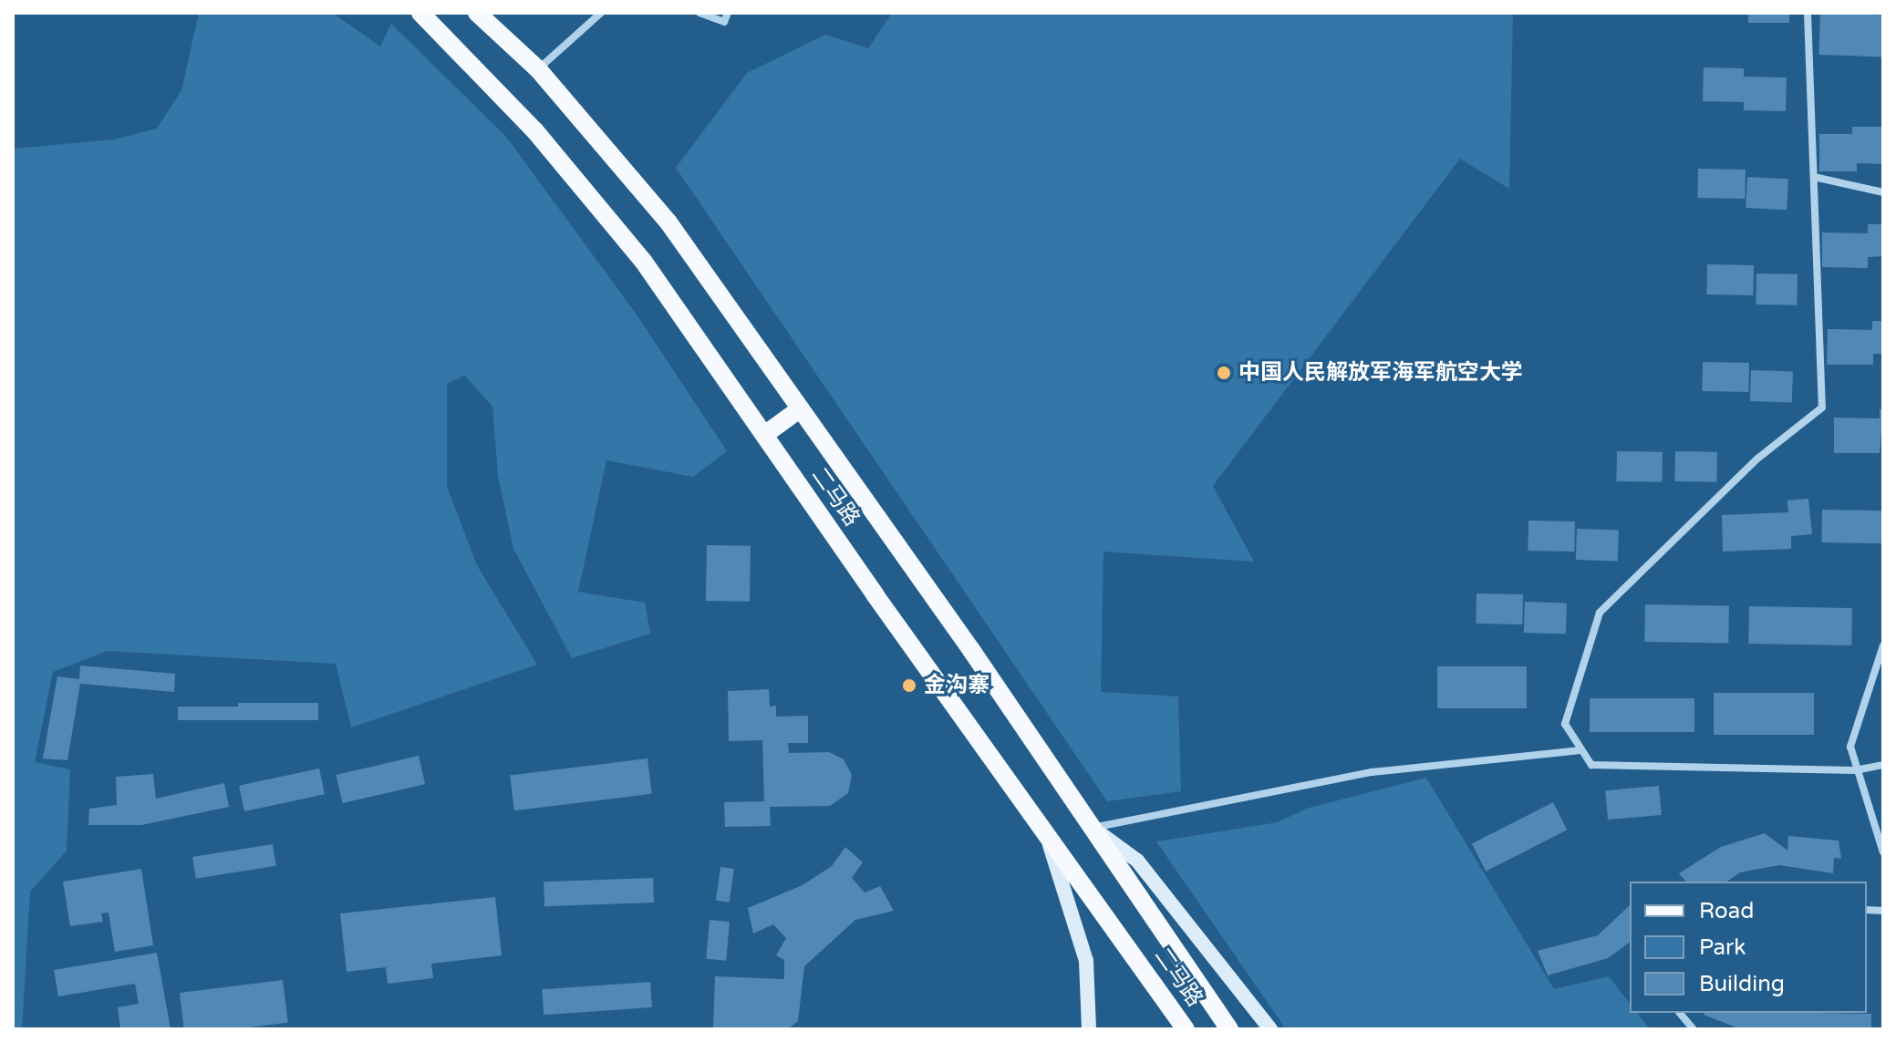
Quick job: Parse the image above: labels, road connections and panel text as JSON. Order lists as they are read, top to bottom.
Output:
{
  "streets": {
    "main road": ["二马路"]
  },
  "places": ["中国人民解放军海军航空大学", "金沟寨"],
  "legend": ["Road", "Park", "Building"]
}
